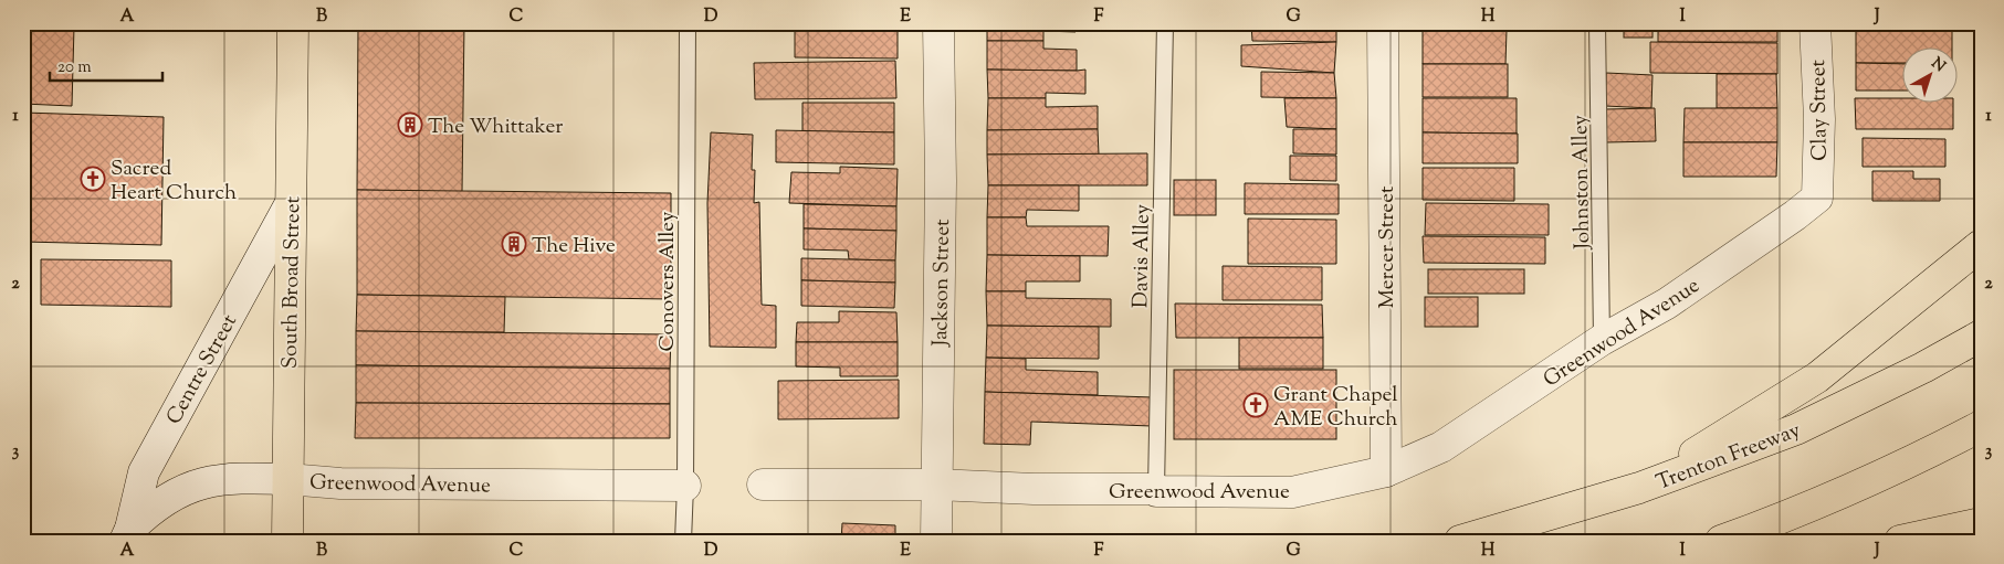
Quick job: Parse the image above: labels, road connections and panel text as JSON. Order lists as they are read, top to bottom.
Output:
{
  "streets": {
    "main road": ["South Broad Street", "Trenton Freeway"],
    "street": [
      "Clay Street",
      "Mercer Street",
      "Jackson Street",
      "Greenwood Avenue",
      "Centre Street"
    ],
    "lane": ["Johnston Alley", "Davis Alley", "Conovers Alley"]
  },
  "crossings": [
    ["Clay Street", "Greenwood Avenue"],
    ["Johnston Alley", "Greenwood Avenue"],
    ["Mercer Street", "Greenwood Avenue"],
    ["Davis Alley", "Greenwood Avenue"],
    ["Conovers Alley", "Greenwood Avenue"],
    ["South Broad Street", "Greenwood Avenue"],
    ["South Broad Street", "Centre Street"],
    ["Jackson Street", "Greenwood Avenue"],
    ["Greenwood Avenue", "Centre Street"]
  ],
  "places": {
    "building": ["The Whittaker", "The Hive"],
    "church": ["Sacred Heart Church", "Grant Chapel AME Church"]
  },
  "scale_bar": "20 m",
  "north": "top right",
  "grid": {
    "columns": [
      "A",
      "B",
      "C",
      "D",
      "E",
      "F",
      "G",
      "H",
      "I",
      "J"
    ],
    "rows": ["1", "2", "3"]
  }
}
